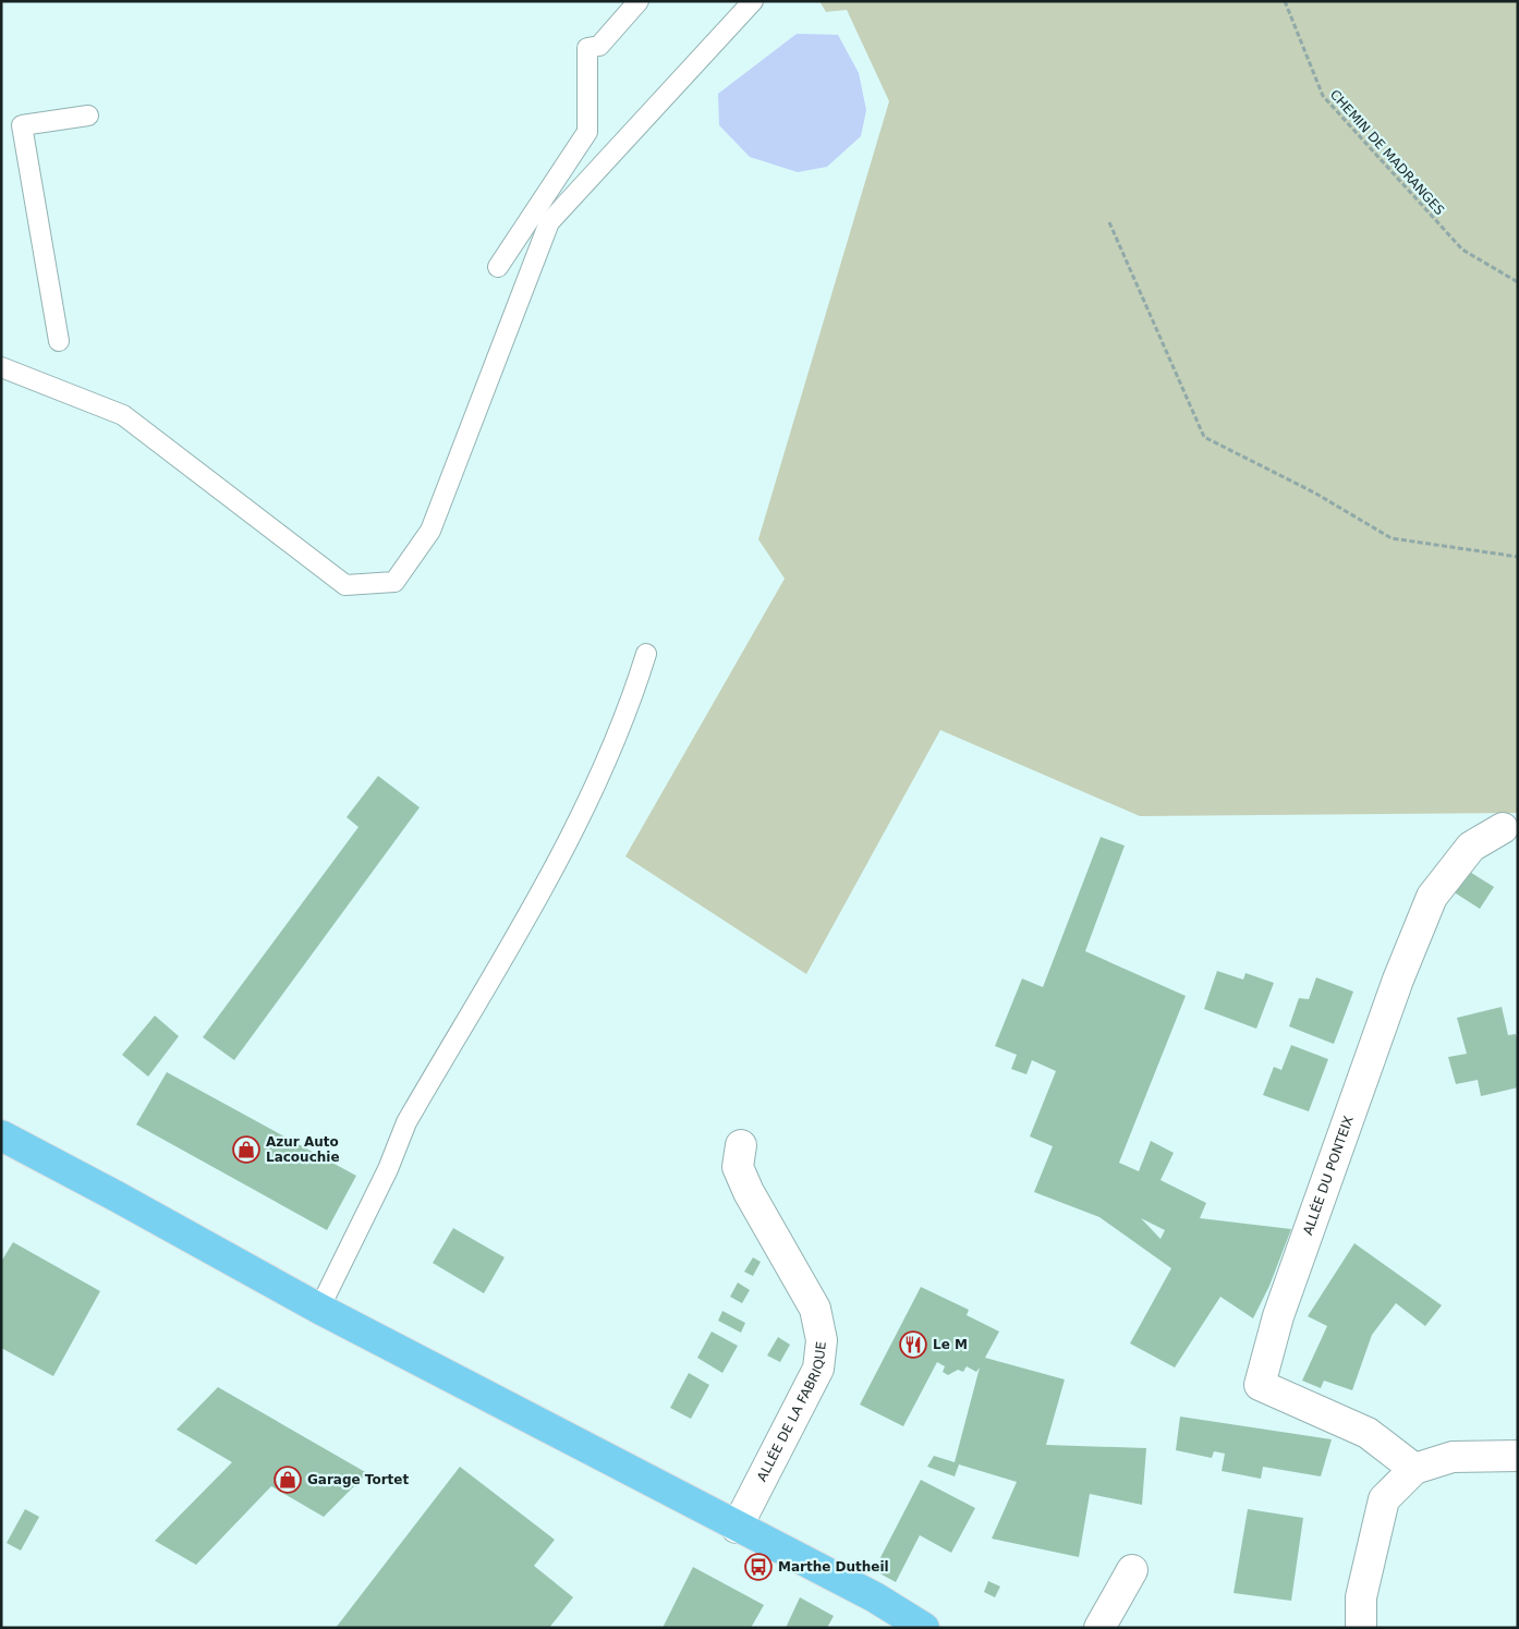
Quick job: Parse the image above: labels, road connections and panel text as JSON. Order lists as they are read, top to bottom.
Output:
{
  "streets": {
    "street": ["ALLÉE DU PONTEIX", "ALLÉE DE LA FABRIQUE"],
    "path": ["CHEMIN DE MADRANGES"]
  },
  "places": {
    "shop": ["Azur Auto Lacouchie", "Garage Tortet"],
    "restaurant": ["Le M"],
    "bus stop": ["Marthe Dutheil"]
  }
}
